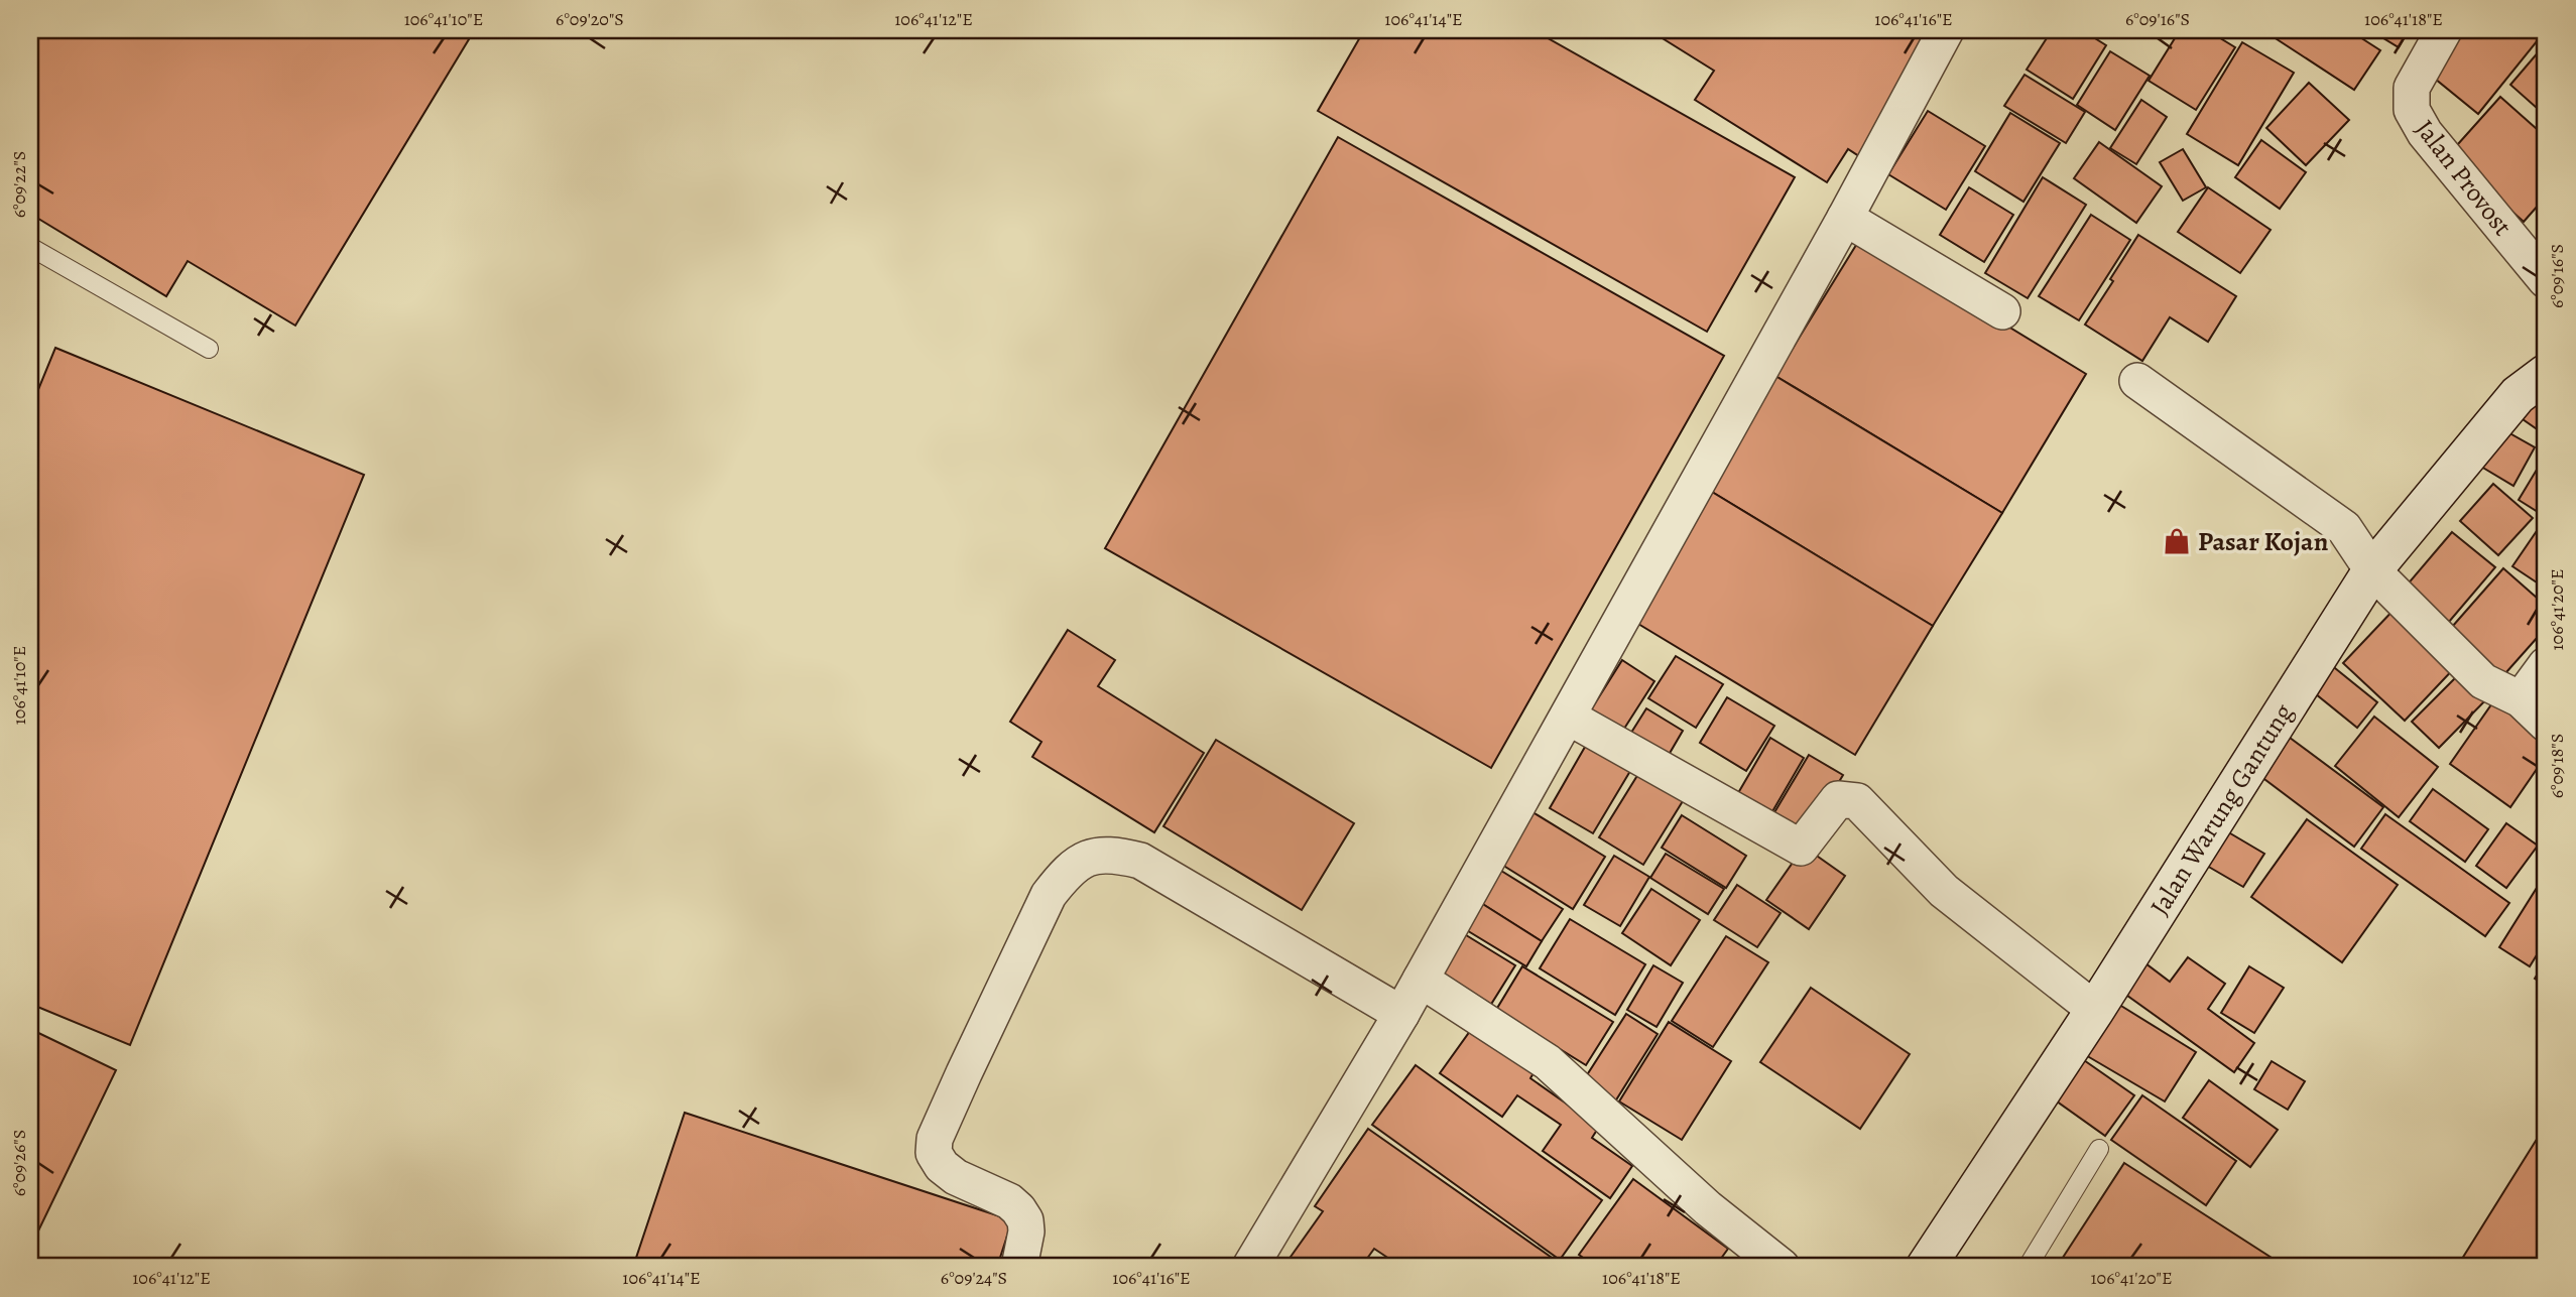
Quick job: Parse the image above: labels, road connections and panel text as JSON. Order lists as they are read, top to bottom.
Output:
{
  "streets": {
    "street": ["Jalan Provost", "Jalan Warung Gantung"]
  },
  "places": {
    "shop": ["Pasar Kojan"]
  },
  "coordinates": [
    "106°41'10\"E",
    "6°09'20\"S",
    "106°41'12\"E",
    "106°41'14\"E",
    "106°41'16\"E",
    "6°09'16\"S",
    "106°41'18\"E",
    "6°09'22\"S",
    "106°41'20\"E",
    "6°09'18\"S",
    "6°09'26\"S",
    "6°09'24\"S"
  ]
}
